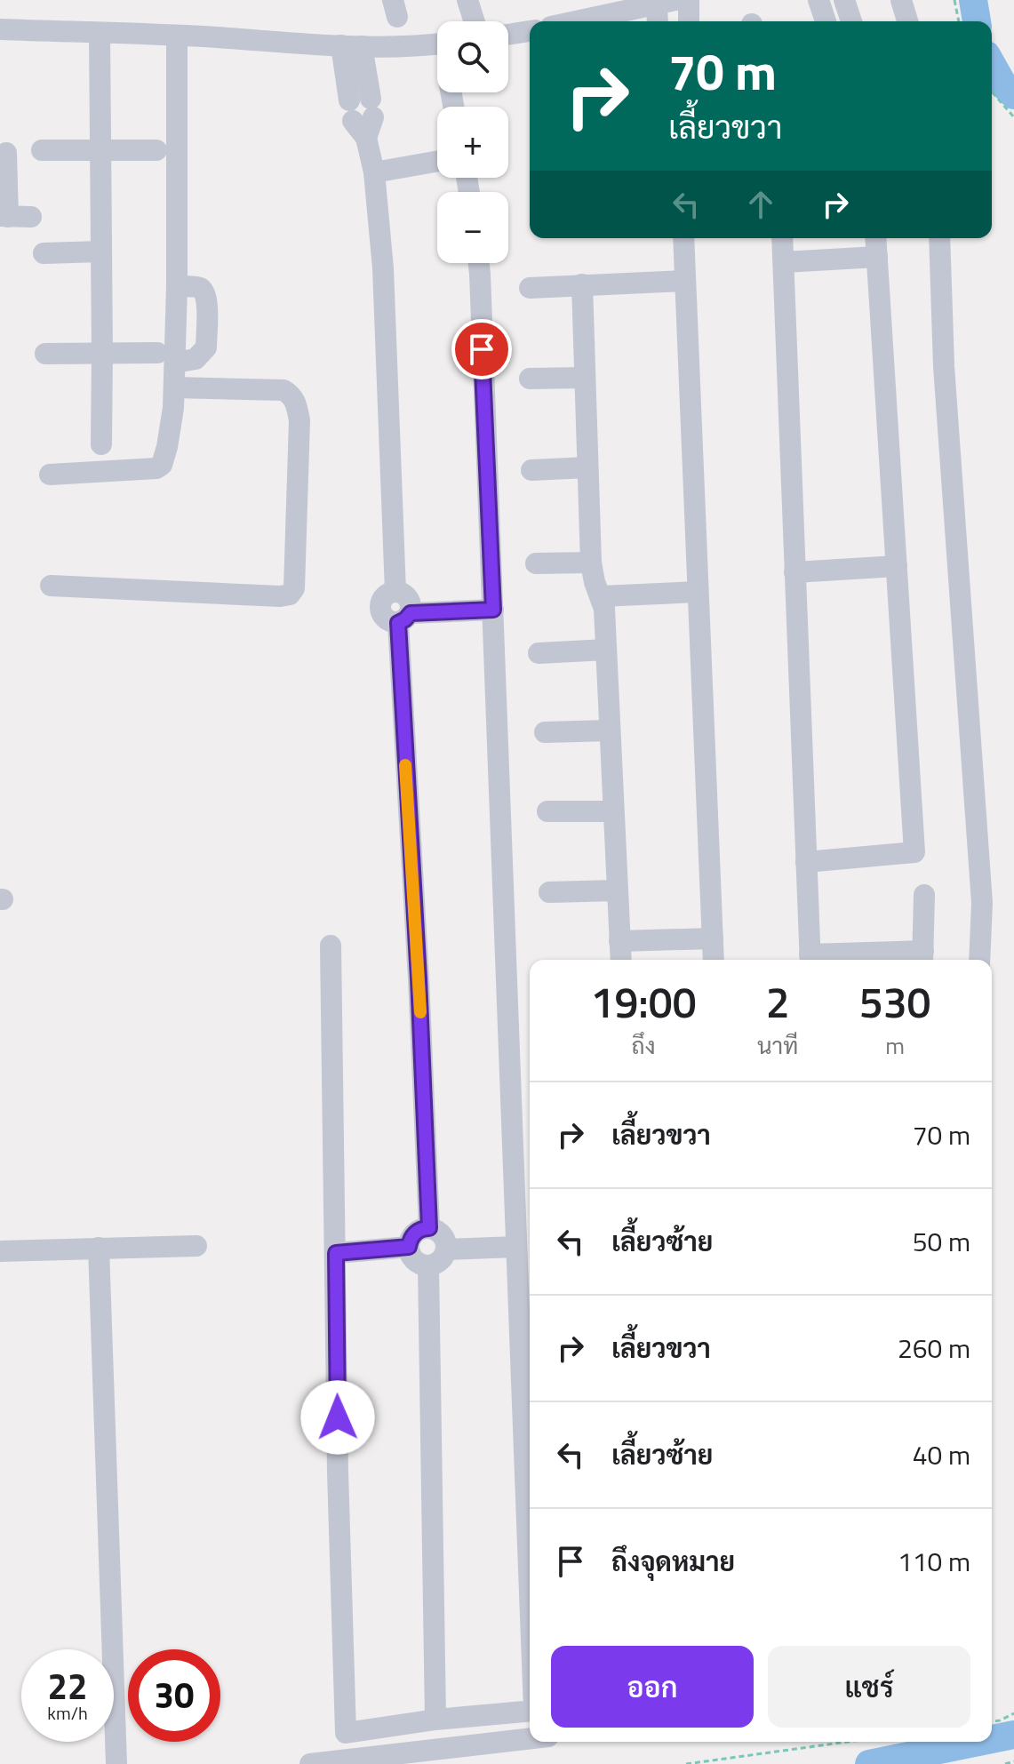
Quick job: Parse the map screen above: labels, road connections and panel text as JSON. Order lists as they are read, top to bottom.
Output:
{
  "page": {
    "map_buttons": ["+", "−"],
    "turn": ["70 m", "เลี้ยวขวา"],
    "eta": [
      "19:00",
      "ถึง",
      "2",
      "นาที",
      "530",
      "m"
    ],
    "list": [
      {
        "name": "เลี้ยวขวา",
        "value": "70 m"
      },
      {
        "name": "เลี้ยวซ้าย",
        "value": "50 m"
      },
      {
        "name": "เลี้ยวขวา",
        "value": "260 m"
      },
      {
        "name": "เลี้ยวซ้าย",
        "value": "40 m"
      },
      {
        "name": "ถึงจุดหมาย",
        "value": "110 m"
      }
    ],
    "buttons": ["ออก", "แชร์"],
    "speed": "22 km/h",
    "limit": "30"
  }
}
